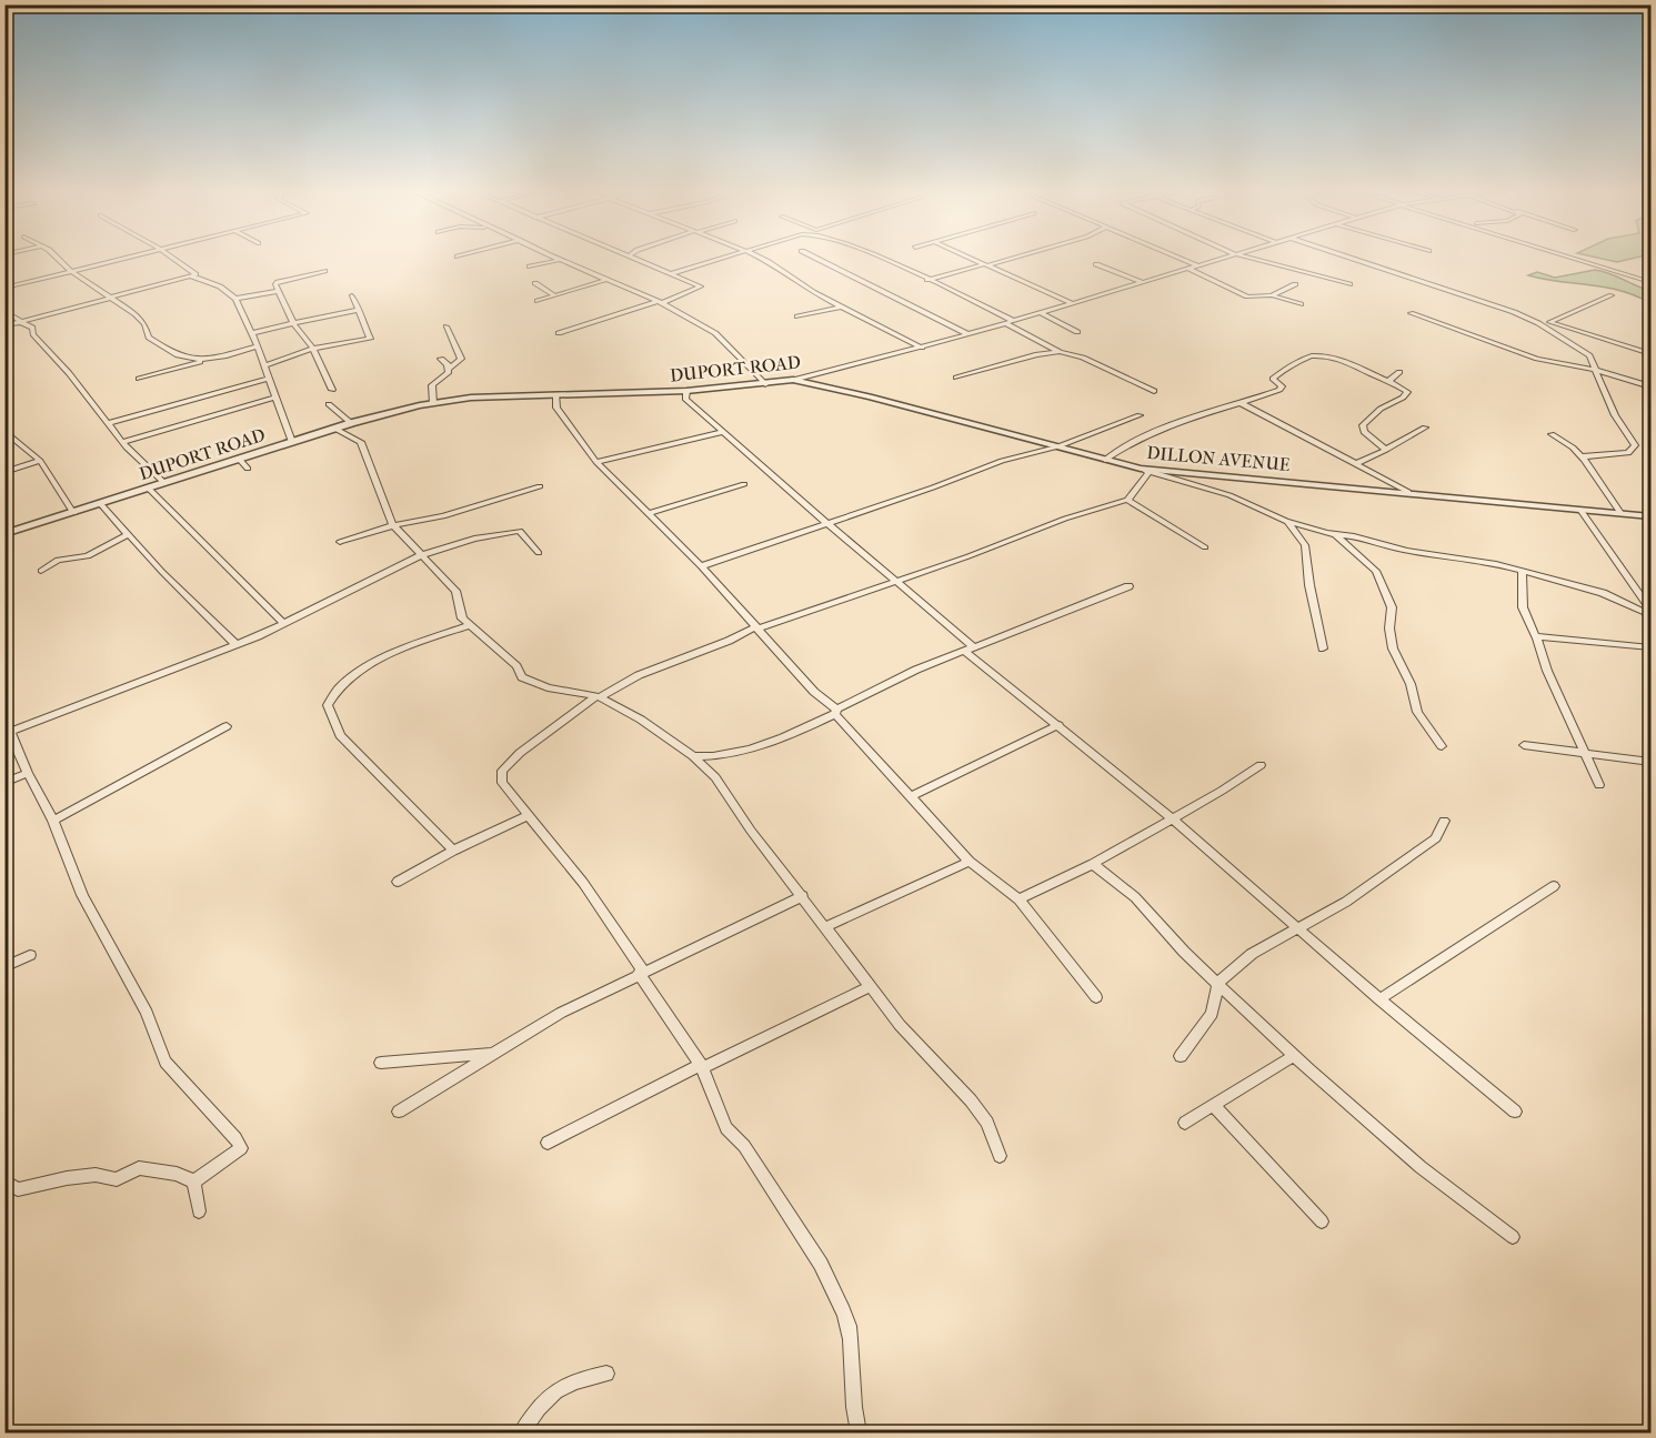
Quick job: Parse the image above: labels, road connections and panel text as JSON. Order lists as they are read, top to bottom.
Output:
{
  "streets": {
    "street": ["DUPORT ROAD", "DILLON AVENUE"]
  },
  "crossings": [
    ["DUPORT ROAD", "DILLON AVENUE"]
  ]
}
